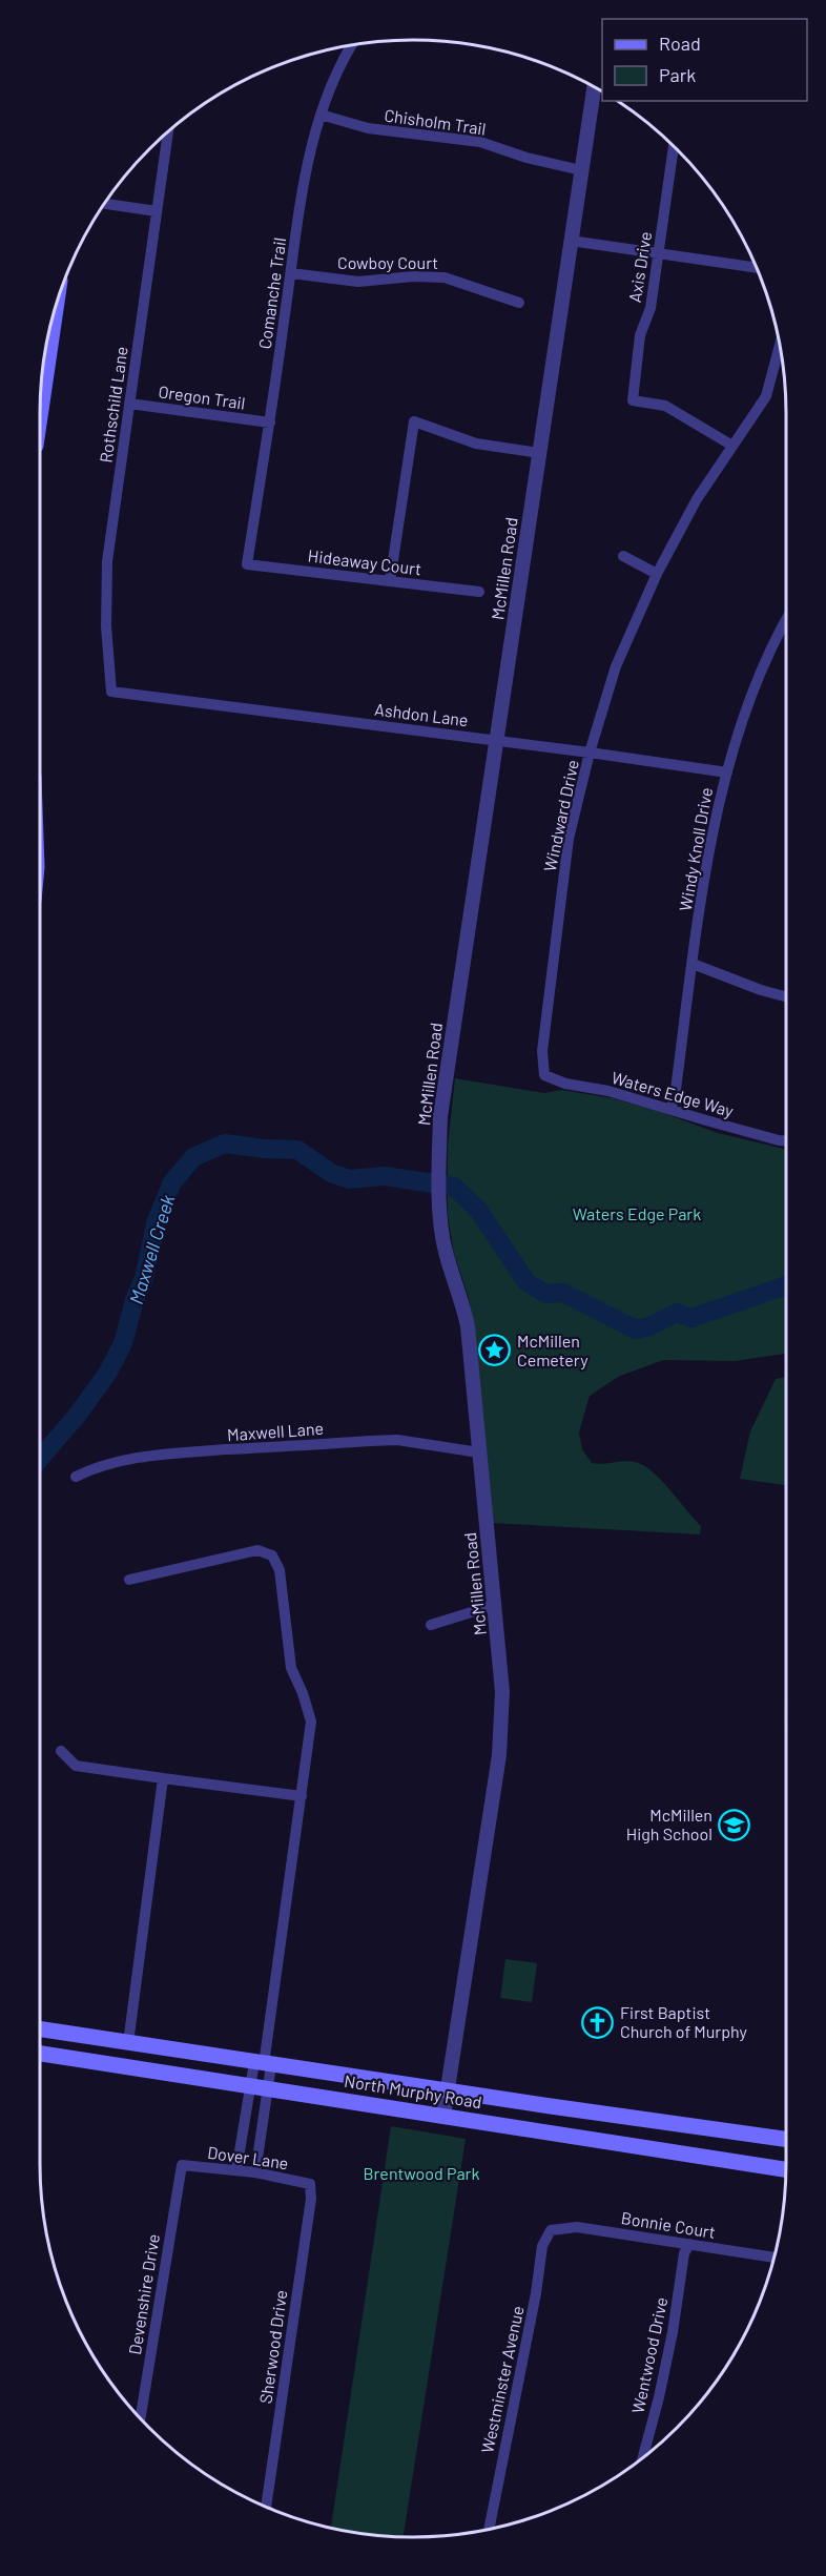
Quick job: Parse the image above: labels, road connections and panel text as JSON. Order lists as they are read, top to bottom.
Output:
{
  "streets": {
    "main road": ["North Murphy Road"],
    "street": [
      "Chisholm Trail",
      "Cowboy Court",
      "Axis Drive",
      "Comanche Trail",
      "Oregon Trail",
      "Rothschild Lane",
      "Hideaway Court",
      "McMillen Road",
      "Ashdon Lane",
      "Windward Drive",
      "Windy Knoll Drive",
      "Waters Edge Way",
      "Maxwell Lane",
      "Dover Lane",
      "Bonnie Court",
      "Devenshire Drive",
      "Sherwood Drive",
      "Wentwood Drive",
      "Westminster Avenue"
    ]
  },
  "crossings": [
    ["Chisholm Trail", "Comanche Trail"],
    ["Chisholm Trail", "McMillen Road"],
    ["Cowboy Court", "Comanche Trail"],
    ["Axis Drive", "Windward Drive"],
    ["Comanche Trail", "Oregon Trail"],
    ["Comanche Trail", "Hideaway Court"],
    ["Oregon Trail", "Rothschild Lane"],
    ["Rothschild Lane", "Ashdon Lane"],
    ["McMillen Road", "Ashdon Lane"],
    ["McMillen Road", "Maxwell Lane"],
    ["McMillen Road", "North Murphy Road"],
    ["Ashdon Lane", "Windward Drive"],
    ["Ashdon Lane", "Windy Knoll Drive"],
    ["Windward Drive", "Waters Edge Way"],
    ["Windy Knoll Drive", "Waters Edge Way"],
    ["Dover Lane", "Devenshire Drive"],
    ["Dover Lane", "Sherwood Drive"],
    ["Bonnie Court", "Wentwood Drive"],
    ["Bonnie Court", "Westminster Avenue"]
  ],
  "water": ["Maxwell Creek"],
  "parks": ["Waters Edge Park", "Brentwood Park"],
  "places": {
    "place": ["McMillen Cemetery"],
    "school or university": ["McMillen High School"],
    "church": ["First Baptist Church of Murphy"]
  },
  "legend": ["Road", "Park"]
}
